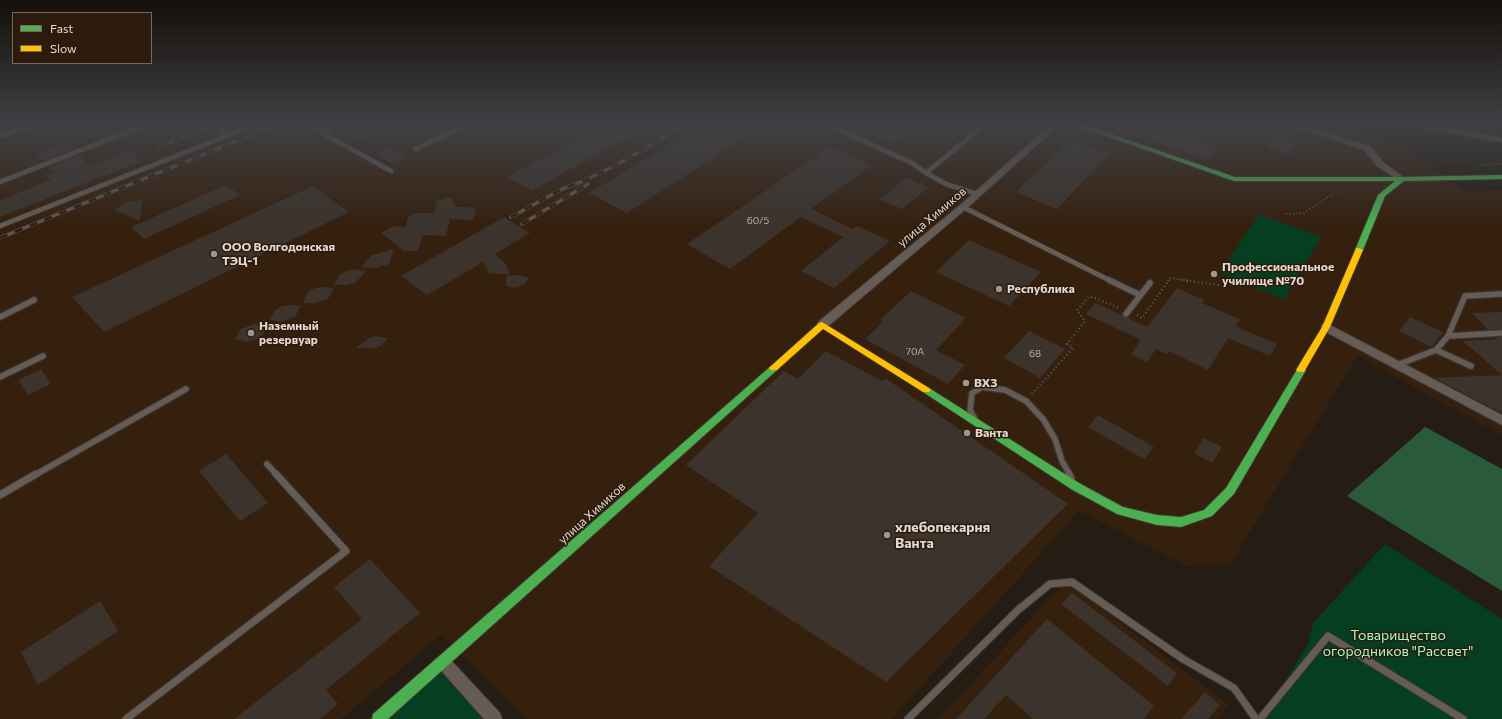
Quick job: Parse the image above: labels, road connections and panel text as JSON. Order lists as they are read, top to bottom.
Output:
{
  "streets": {
    "street": ["улица Химиков"]
  },
  "parks": ["Товарищество огородников \"Рассвет\""],
  "places": [
    "ООО Волгодонская ТЭЦ-1",
    "Профессиональное училище №70",
    "Республика",
    "Наземный резервуар",
    "ВХЗ",
    "Ванта",
    "хлебопекарня Ванта"
  ],
  "house_numbers": ["60/5", "70А", "68"],
  "legend": ["Fast", "Slow"]
}
